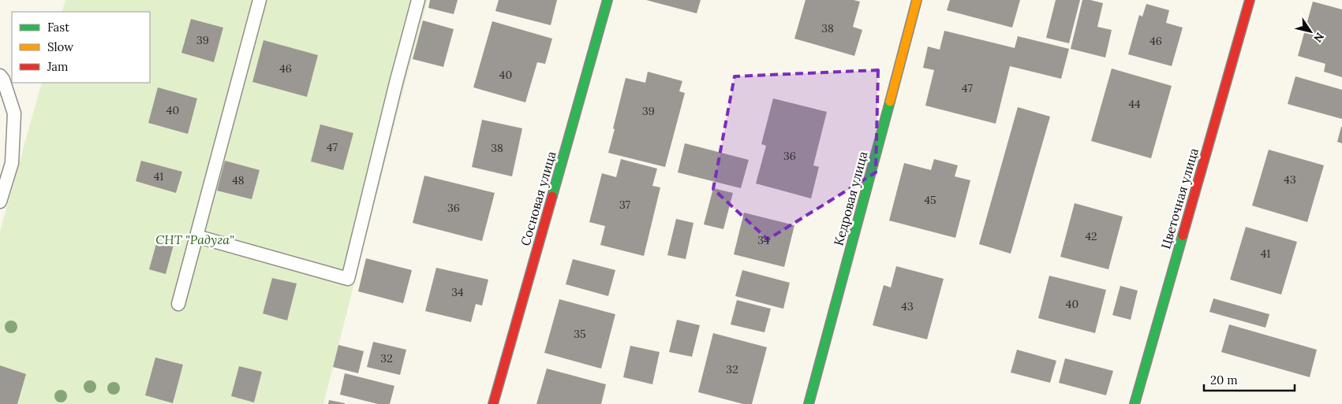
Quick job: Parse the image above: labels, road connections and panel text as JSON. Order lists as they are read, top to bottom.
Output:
{
  "streets": {
    "street": ["Сосновая улица", "Кедровая улица", "Цветочная улица"]
  },
  "parks": ["СНТ \"Радуга\""],
  "house_numbers": [
    "38",
    "39",
    "46",
    "46",
    "40",
    "47",
    "44",
    "40",
    "39",
    "47",
    "38",
    "36",
    "41",
    "43",
    "48",
    "45",
    "37",
    "36",
    "42",
    "34",
    "41",
    "34",
    "40",
    "43",
    "35",
    "32",
    "32"
  ],
  "legend": ["Fast", "Slow", "Jam"],
  "scale_bar": "20 m",
  "north": "bottom right"
}
